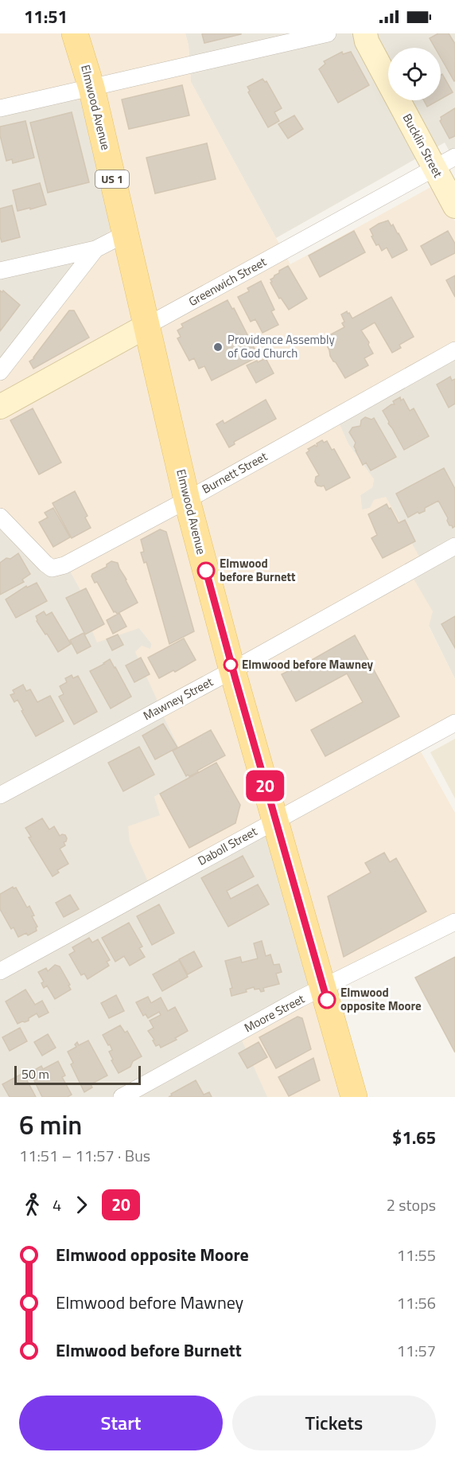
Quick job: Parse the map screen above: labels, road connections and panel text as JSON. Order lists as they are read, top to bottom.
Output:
{
  "streets": {
    "main road": ["Elmwood Avenue", "US 1"],
    "street": [
      "Bucklin Street",
      "Greenwich Street",
      "Burnett Street",
      "Mawney Street",
      "Daboll Street",
      "Moore Street"
    ]
  },
  "crossings": [
    ["Elmwood Avenue", "Greenwich Street"],
    ["Elmwood Avenue", "Burnett Street"],
    ["Elmwood Avenue", "Mawney Street"],
    ["Elmwood Avenue", "Daboll Street"],
    ["Elmwood Avenue", "Moore Street"],
    ["Bucklin Street", "Greenwich Street"]
  ],
  "places": [
    "Providence Assembly of God Church",
    "Elmwood before Burnett",
    "Elmwood before Mawney",
    "Elmwood opposite Moore"
  ],
  "lines": ["bus line 20"],
  "scale_bar": "50 m",
  "page": {
    "status": "11:51",
    "on_map": "20",
    "scale": "50 m",
    "heading": ["6 min", "11:51 – 11:57 · Bus", "$1.65"],
    "legs": ["4", "20", "2 stops"],
    "list": [
      {
        "name": "Elmwood opposite Moore",
        "value": "11:55"
      },
      {
        "name": "Elmwood before Mawney",
        "value": "11:56"
      },
      {
        "name": "Elmwood before Burnett",
        "value": "11:57"
      }
    ],
    "buttons": ["Start", "Tickets"]
  }
}
